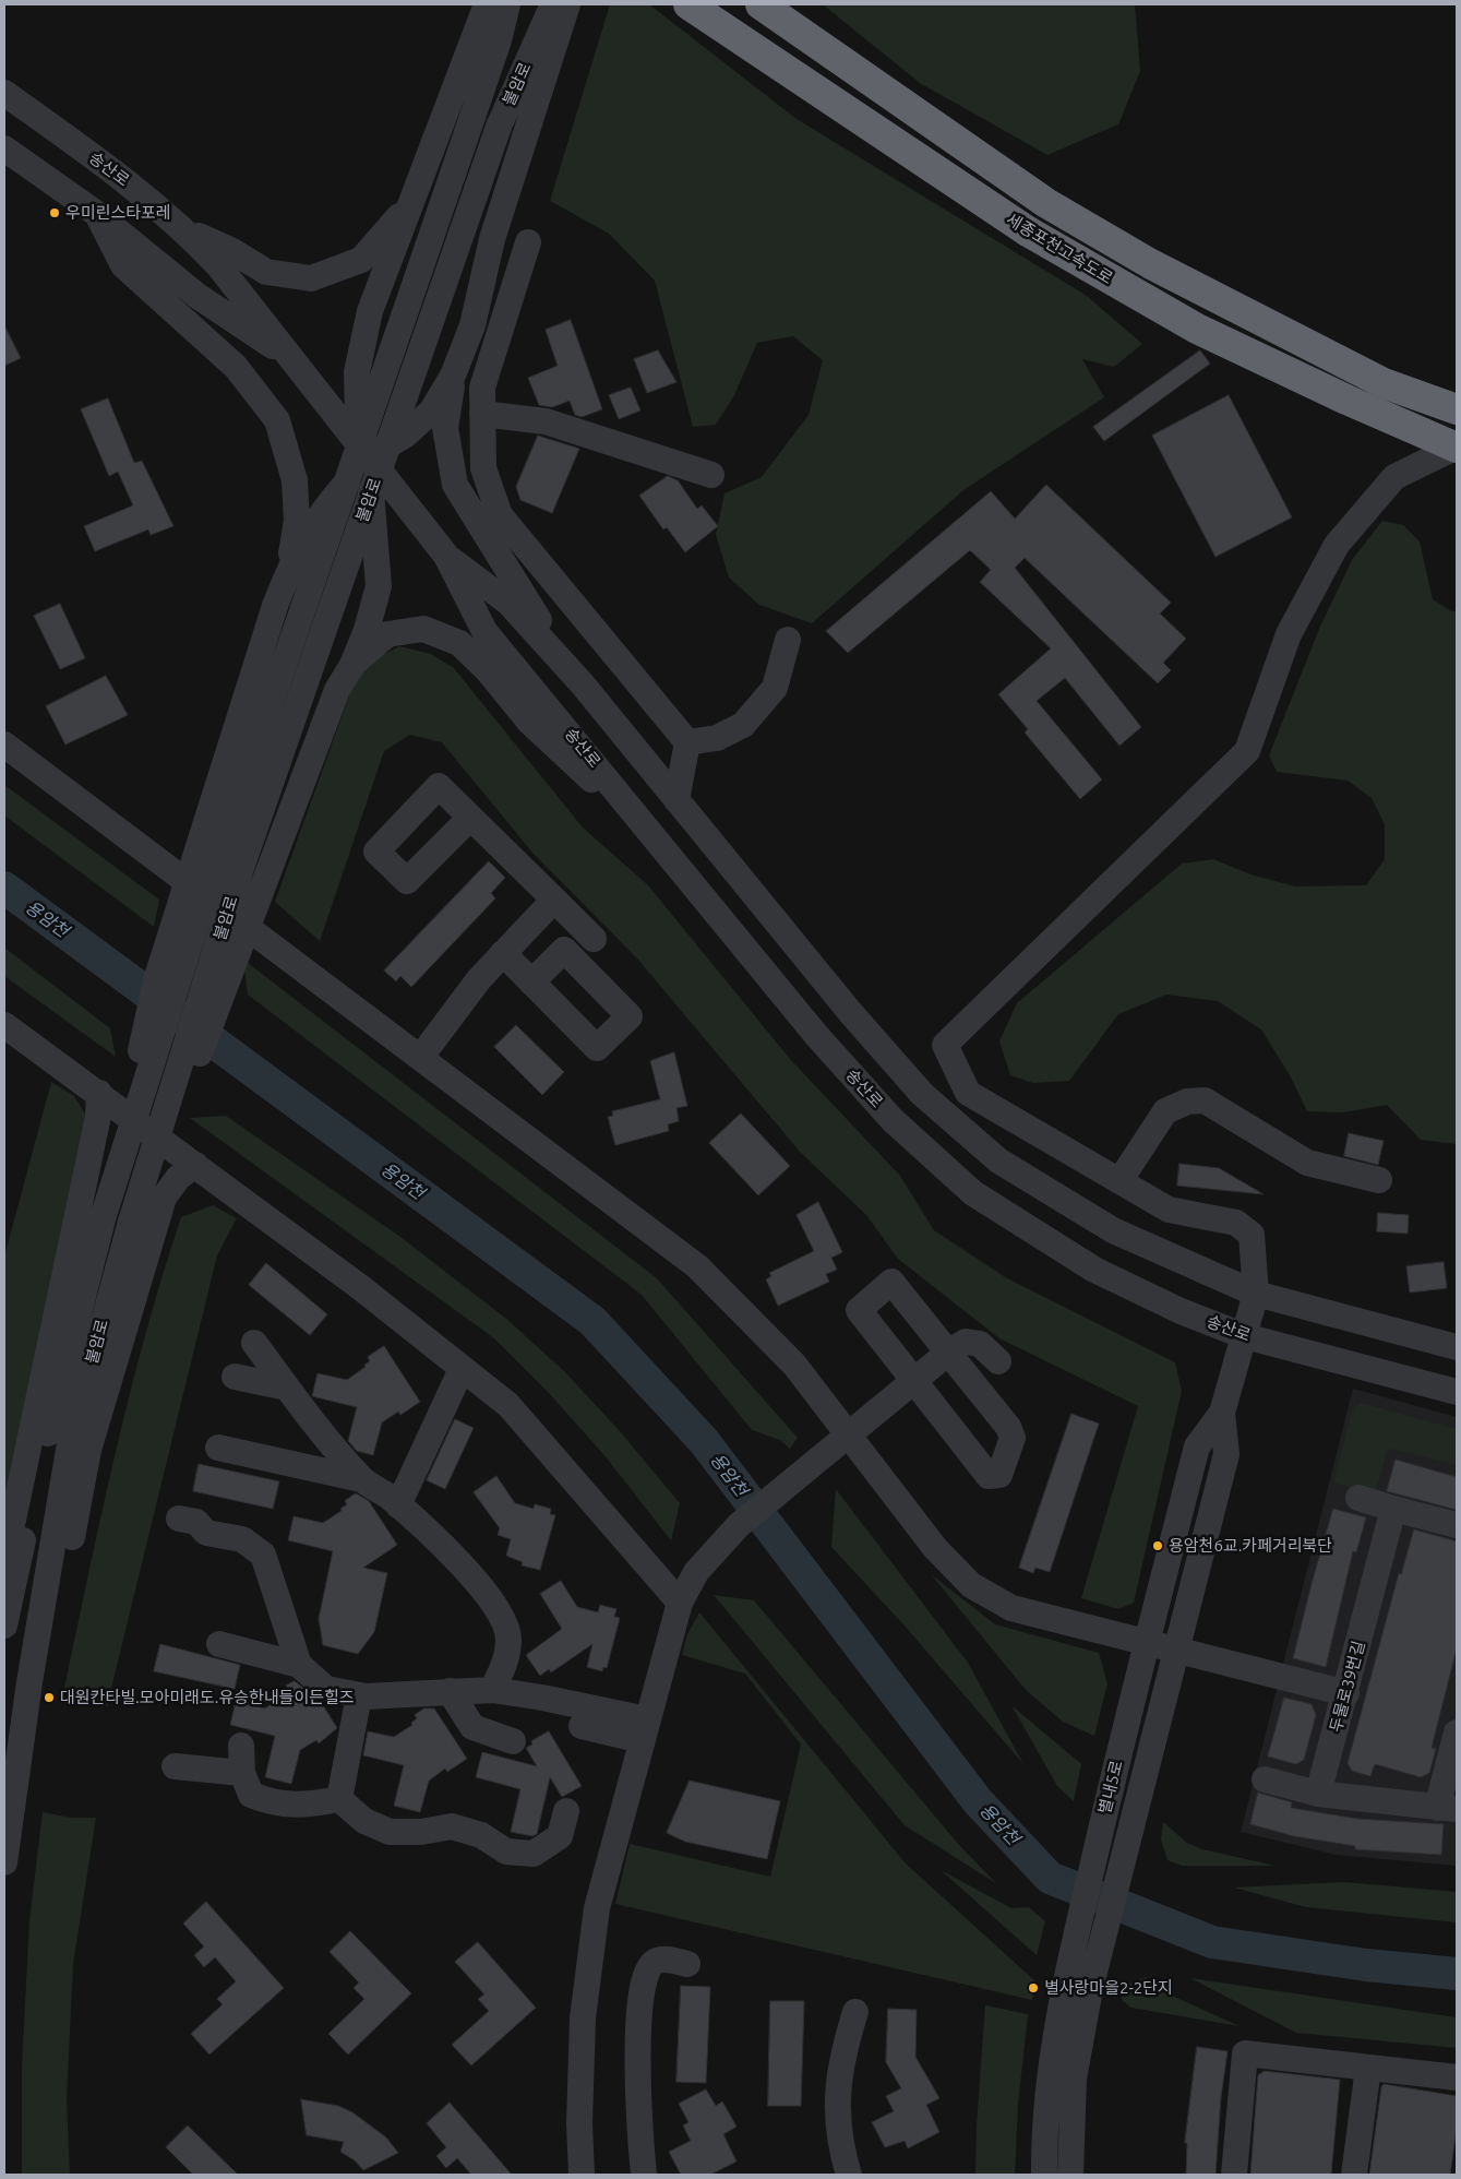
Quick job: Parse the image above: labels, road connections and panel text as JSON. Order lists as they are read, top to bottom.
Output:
{
  "streets": {
    "highway": ["세종포천고속도로"],
    "street": [
      "불암로",
      "송산로",
      "두물로39번길",
      "별내5로"
    ]
  },
  "crossings": [
    ["송산로", "별내5로"],
    ["세종포천고속도로", "별내5로"]
  ],
  "water": ["용암천"],
  "places": [
    "우미린스타포레",
    "용암천6교.카페거리북단",
    "대원칸타빌.모아미래도.유승한내들이든힐즈",
    "별사랑마을2-2단지"
  ]
}
